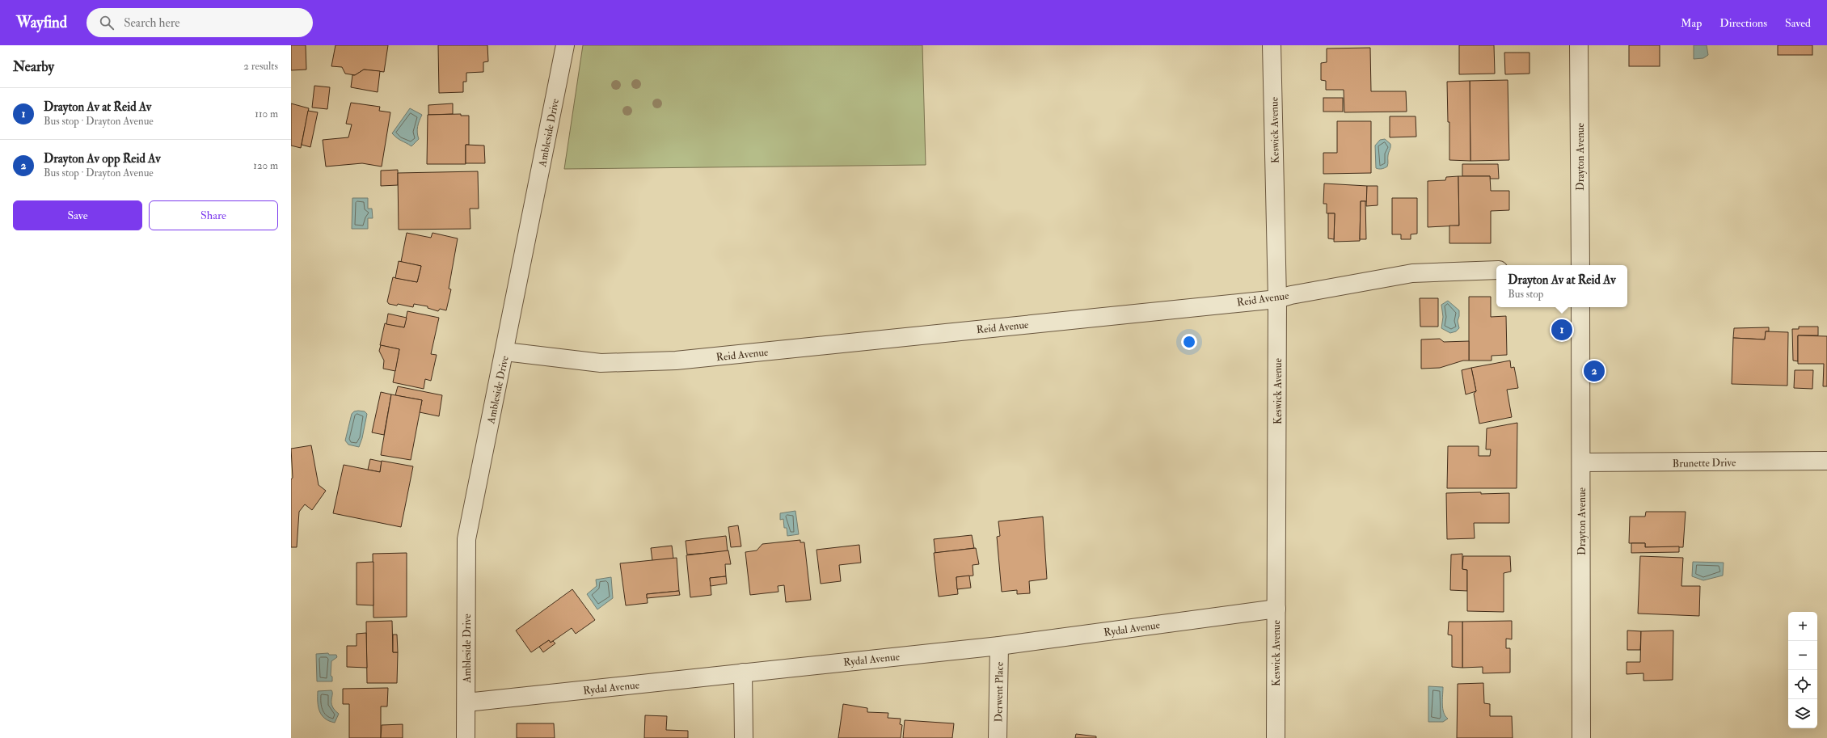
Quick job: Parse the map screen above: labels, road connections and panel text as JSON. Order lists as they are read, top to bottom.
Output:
{
  "streets": {
    "street": [
      "Keswick Avenue",
      "Ambleside Drive",
      "Drayton Avenue",
      "Reid Avenue",
      "Brunette Drive",
      "Rydal Avenue",
      "Derwent Place"
    ]
  },
  "crossings": [
    ["Keswick Avenue", "Reid Avenue"],
    ["Keswick Avenue", "Rydal Avenue"],
    ["Ambleside Drive", "Reid Avenue"],
    ["Ambleside Drive", "Rydal Avenue"],
    ["Drayton Avenue", "Brunette Drive"],
    ["Rydal Avenue", "Derwent Place"]
  ],
  "page": {
    "header": "Wayfind",
    "search": "Search here",
    "nav": ["Map", "Directions", "Saved"],
    "heading": ["Nearby", "2 results"],
    "list": [
      {
        "mark": "1",
        "name": "Drayton Av at Reid Av",
        "note": "Bus stop · Drayton Avenue",
        "value": "110 m"
      },
      {
        "mark": "2",
        "name": "Drayton Av opp Reid Av",
        "note": "Bus stop · Drayton Avenue",
        "value": "120 m"
      }
    ],
    "buttons": ["Save", "Share"],
    "popup": ["Drayton Av at Reid Av", "Bus stop"],
    "pins": ["1", "2"],
    "map_buttons": ["+", "−"]
  }
}
